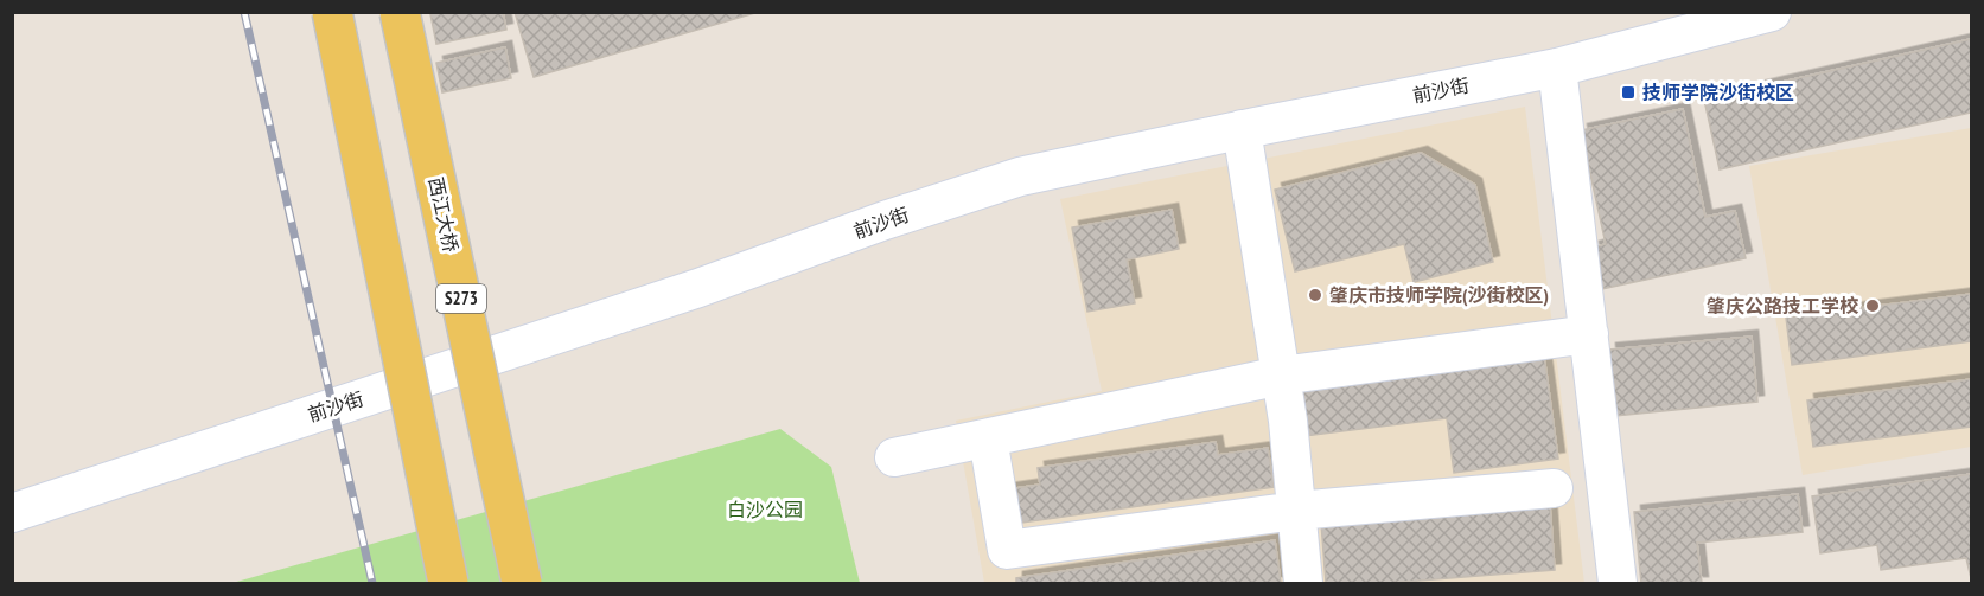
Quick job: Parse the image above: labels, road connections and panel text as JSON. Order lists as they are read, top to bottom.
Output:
{
  "streets": {
    "main road": ["西江大桥", "S273"],
    "street": ["前沙街"]
  },
  "parks": ["白沙公园"],
  "places": {
    "transit": ["技师学院沙街校区"],
    "other": ["肇庆市技师学院(沙街校区)", "肇庆公路技工学校"]
  }
}
